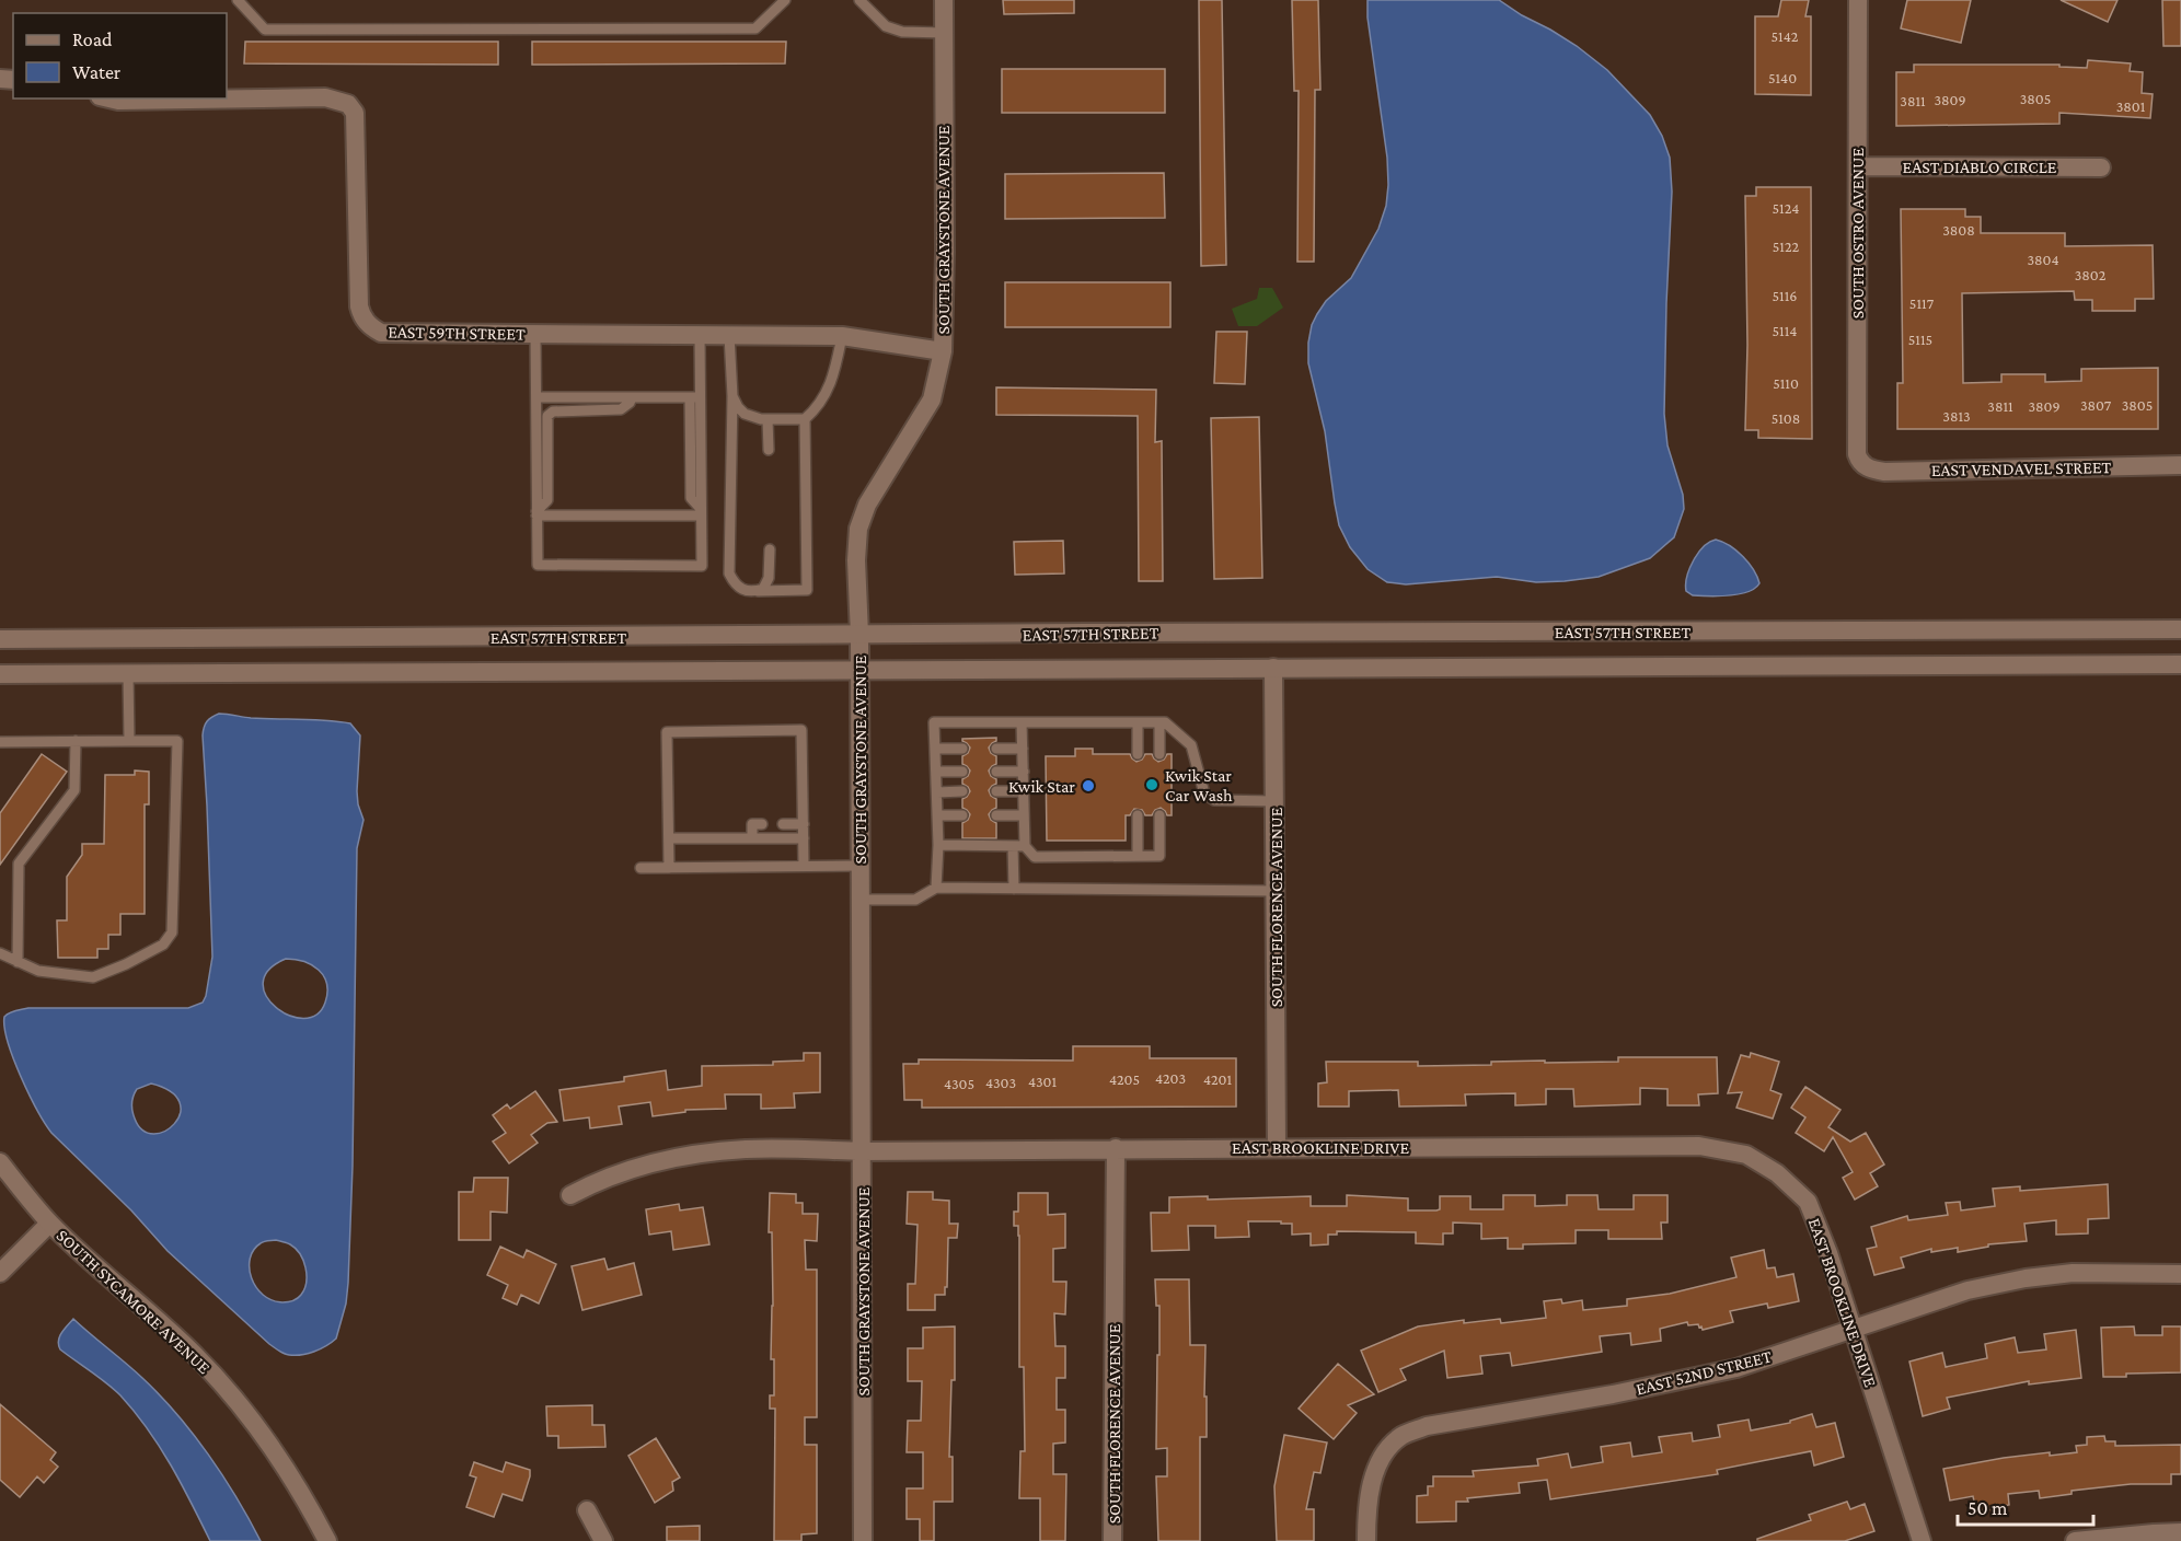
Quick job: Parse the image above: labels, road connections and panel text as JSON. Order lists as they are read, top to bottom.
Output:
{
  "streets": {
    "street": [
      "EAST DIABLO CIRCLE",
      "SOUTH GRAYSTONE AVENUE",
      "SOUTH OSTRO AVENUE",
      "EAST 59TH STREET",
      "EAST VENDAVEL STREET",
      "EAST 57TH STREET",
      "SOUTH FLORENCE AVENUE",
      "EAST BROOKLINE DRIVE",
      "SOUTH SYCAMORE AVENUE",
      "EAST 52ND STREET"
    ]
  },
  "crossings": [
    ["EAST DIABLO CIRCLE", "SOUTH OSTRO AVENUE"],
    ["SOUTH GRAYSTONE AVENUE", "EAST 59TH STREET"],
    ["SOUTH GRAYSTONE AVENUE", "EAST 57TH STREET"],
    ["SOUTH GRAYSTONE AVENUE", "EAST BROOKLINE DRIVE"],
    ["SOUTH OSTRO AVENUE", "EAST VENDAVEL STREET"],
    ["EAST 57TH STREET", "SOUTH FLORENCE AVENUE"],
    ["SOUTH FLORENCE AVENUE", "EAST BROOKLINE DRIVE"],
    ["EAST BROOKLINE DRIVE", "EAST 52ND STREET"]
  ],
  "places": ["Kwik Star Car Wash", "Kwik Star"],
  "house_numbers": [
    "5142",
    "5140",
    "3805",
    "3809",
    "3811",
    "3801",
    "5124",
    "3808",
    "5122",
    "3804",
    "3802",
    "5116",
    "5117",
    "5114",
    "5115",
    "5110",
    "3807",
    "3805",
    "3811",
    "3809",
    "3813",
    "5108",
    "4203",
    "4205",
    "4201",
    "4301",
    "4303",
    "4305"
  ],
  "legend": ["Road", "Water"],
  "scale_bar": "50 m"
}
